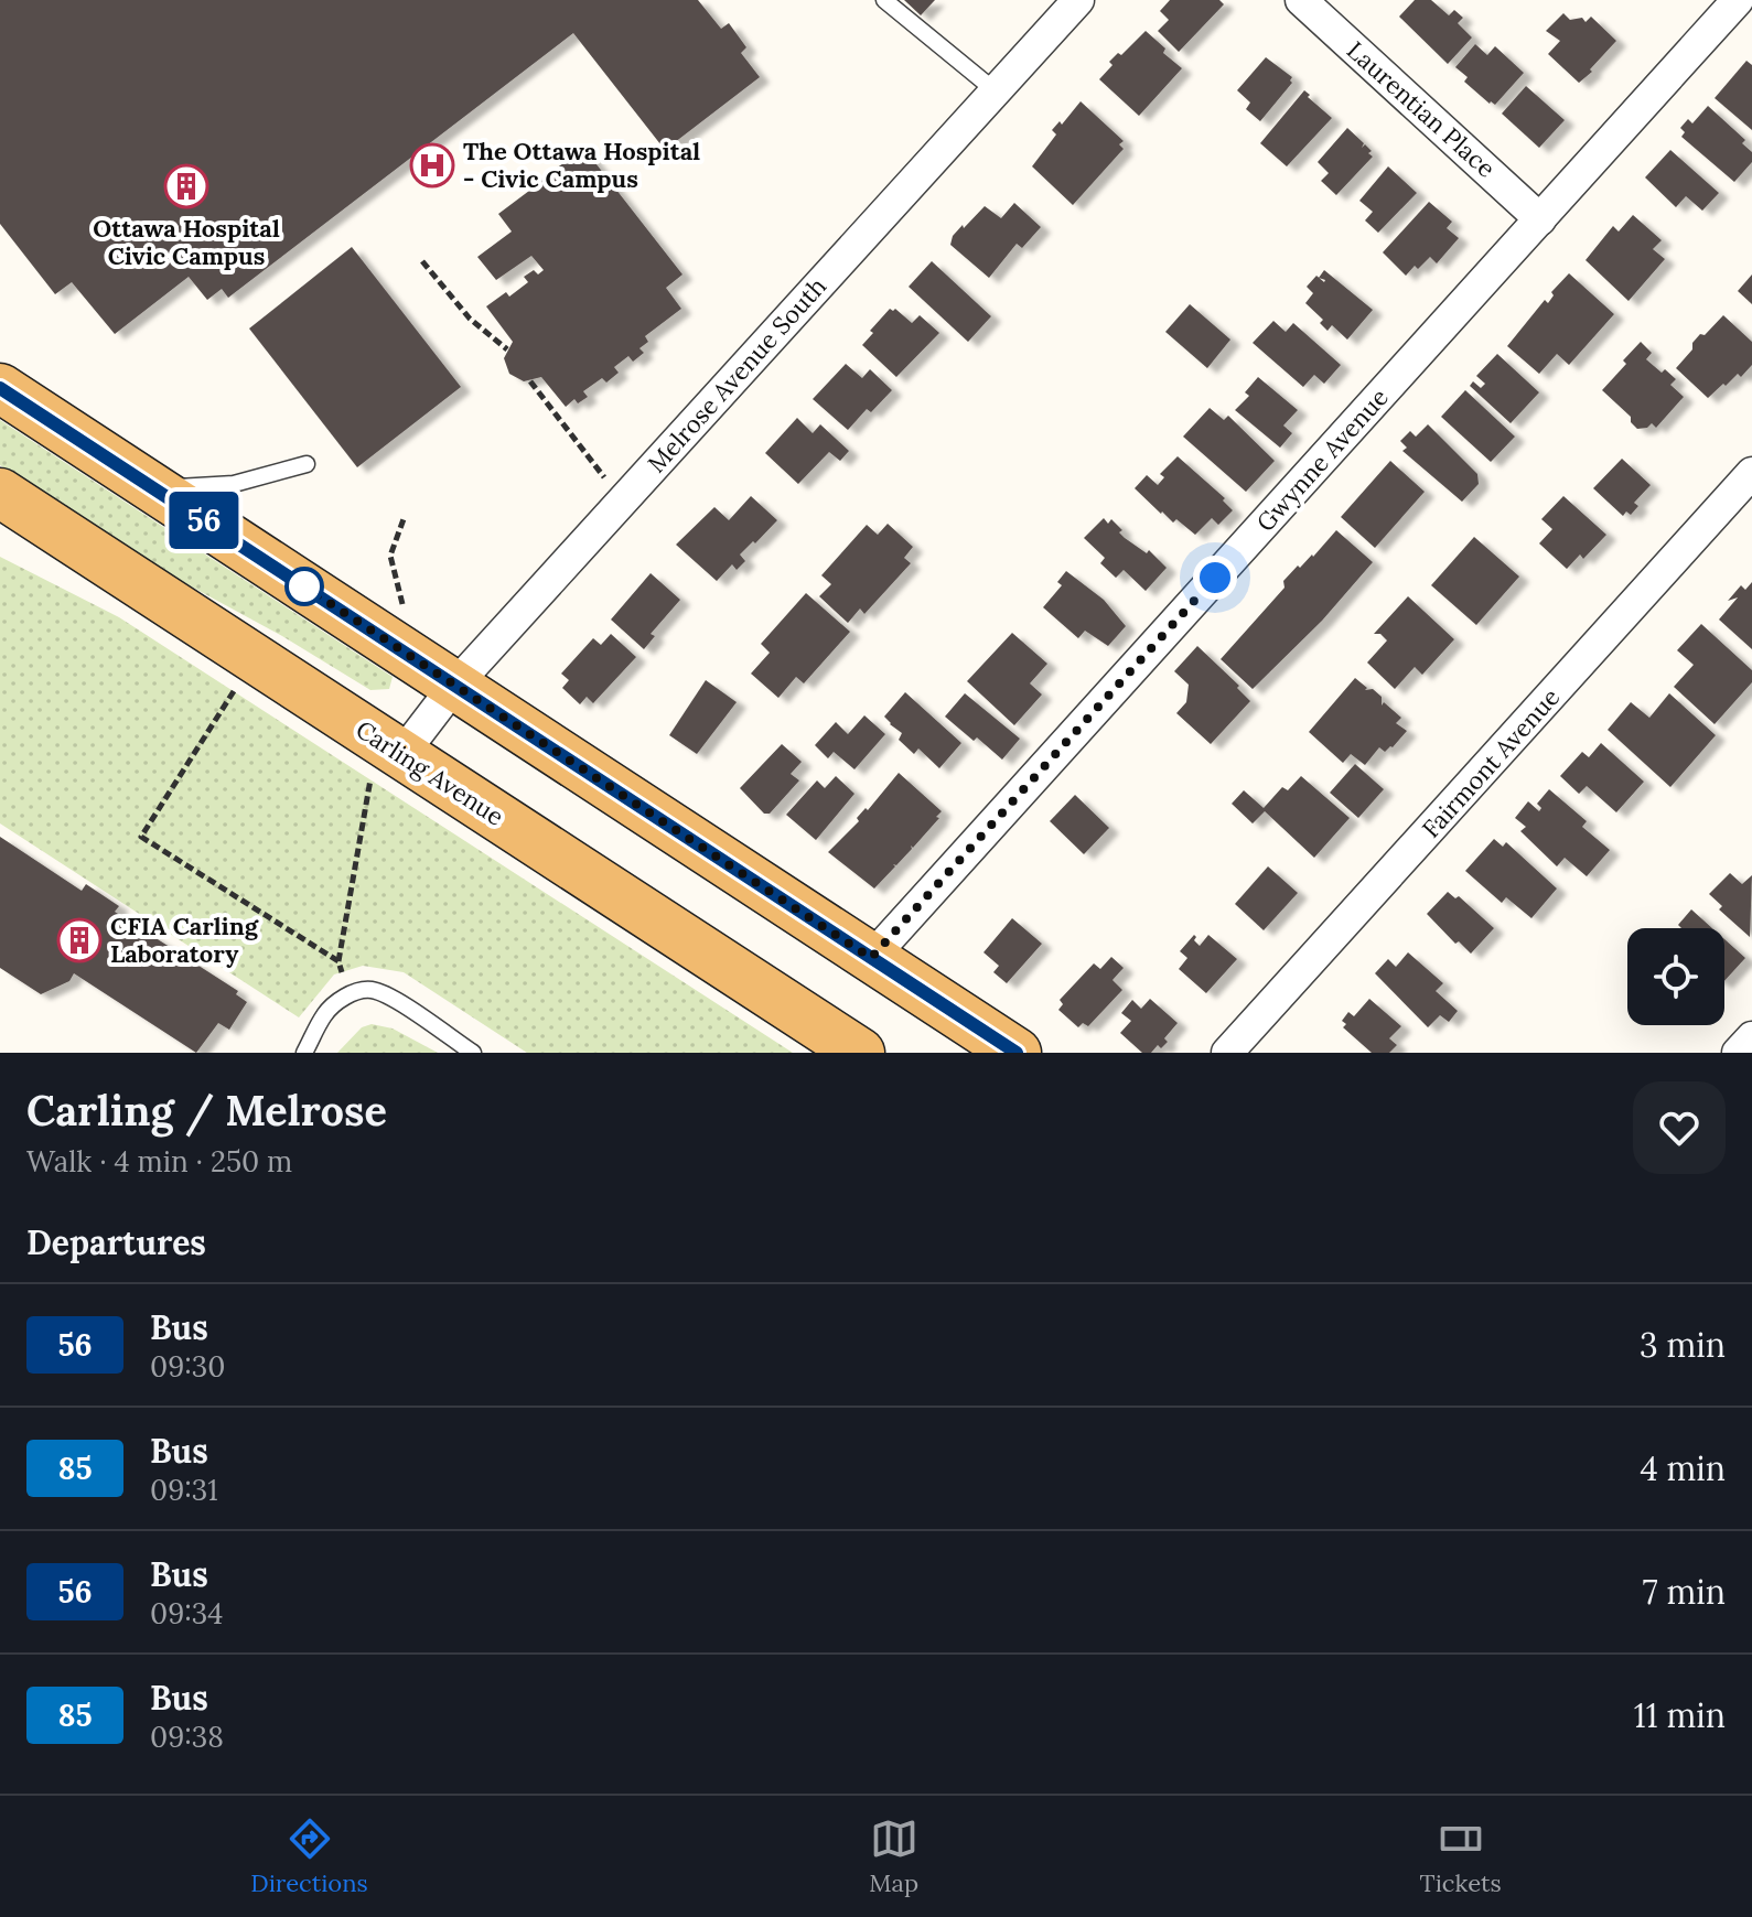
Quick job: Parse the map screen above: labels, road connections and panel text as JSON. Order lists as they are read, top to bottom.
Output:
{
  "streets": {
    "main road": ["Carling Avenue"],
    "street": [
      "Laurentian Place",
      "Melrose Avenue South",
      "Gwynne Avenue",
      "Fairmont Avenue"
    ]
  },
  "crossings": [
    ["Laurentian Place", "Gwynne Avenue"],
    ["Melrose Avenue South", "Carling Avenue"]
  ],
  "places": {
    "hospital": ["The Ottawa Hospital - Civic Campus"],
    "building": ["Ottawa Hospital Civic Campus", "CFIA Carling Laboratory"]
  },
  "lines": ["bus line 56"],
  "page": {
    "on_map": "56",
    "heading": [
      ["Carling / Melrose", "Walk · 4 min · 250 m"],
      "Departures"
    ],
    "list": [
      {
        "mark": "56",
        "name": "Bus",
        "note": "09:30",
        "value": "3 min"
      },
      {
        "mark": "85",
        "name": "Bus",
        "note": "09:31",
        "value": "4 min"
      },
      {
        "mark": "56",
        "name": "Bus",
        "note": "09:34",
        "value": "7 min"
      },
      {
        "mark": "85",
        "name": "Bus",
        "note": "09:38",
        "value": "11 min"
      }
    ],
    "tabs": ["Directions", "Map", "Tickets"]
  }
}
